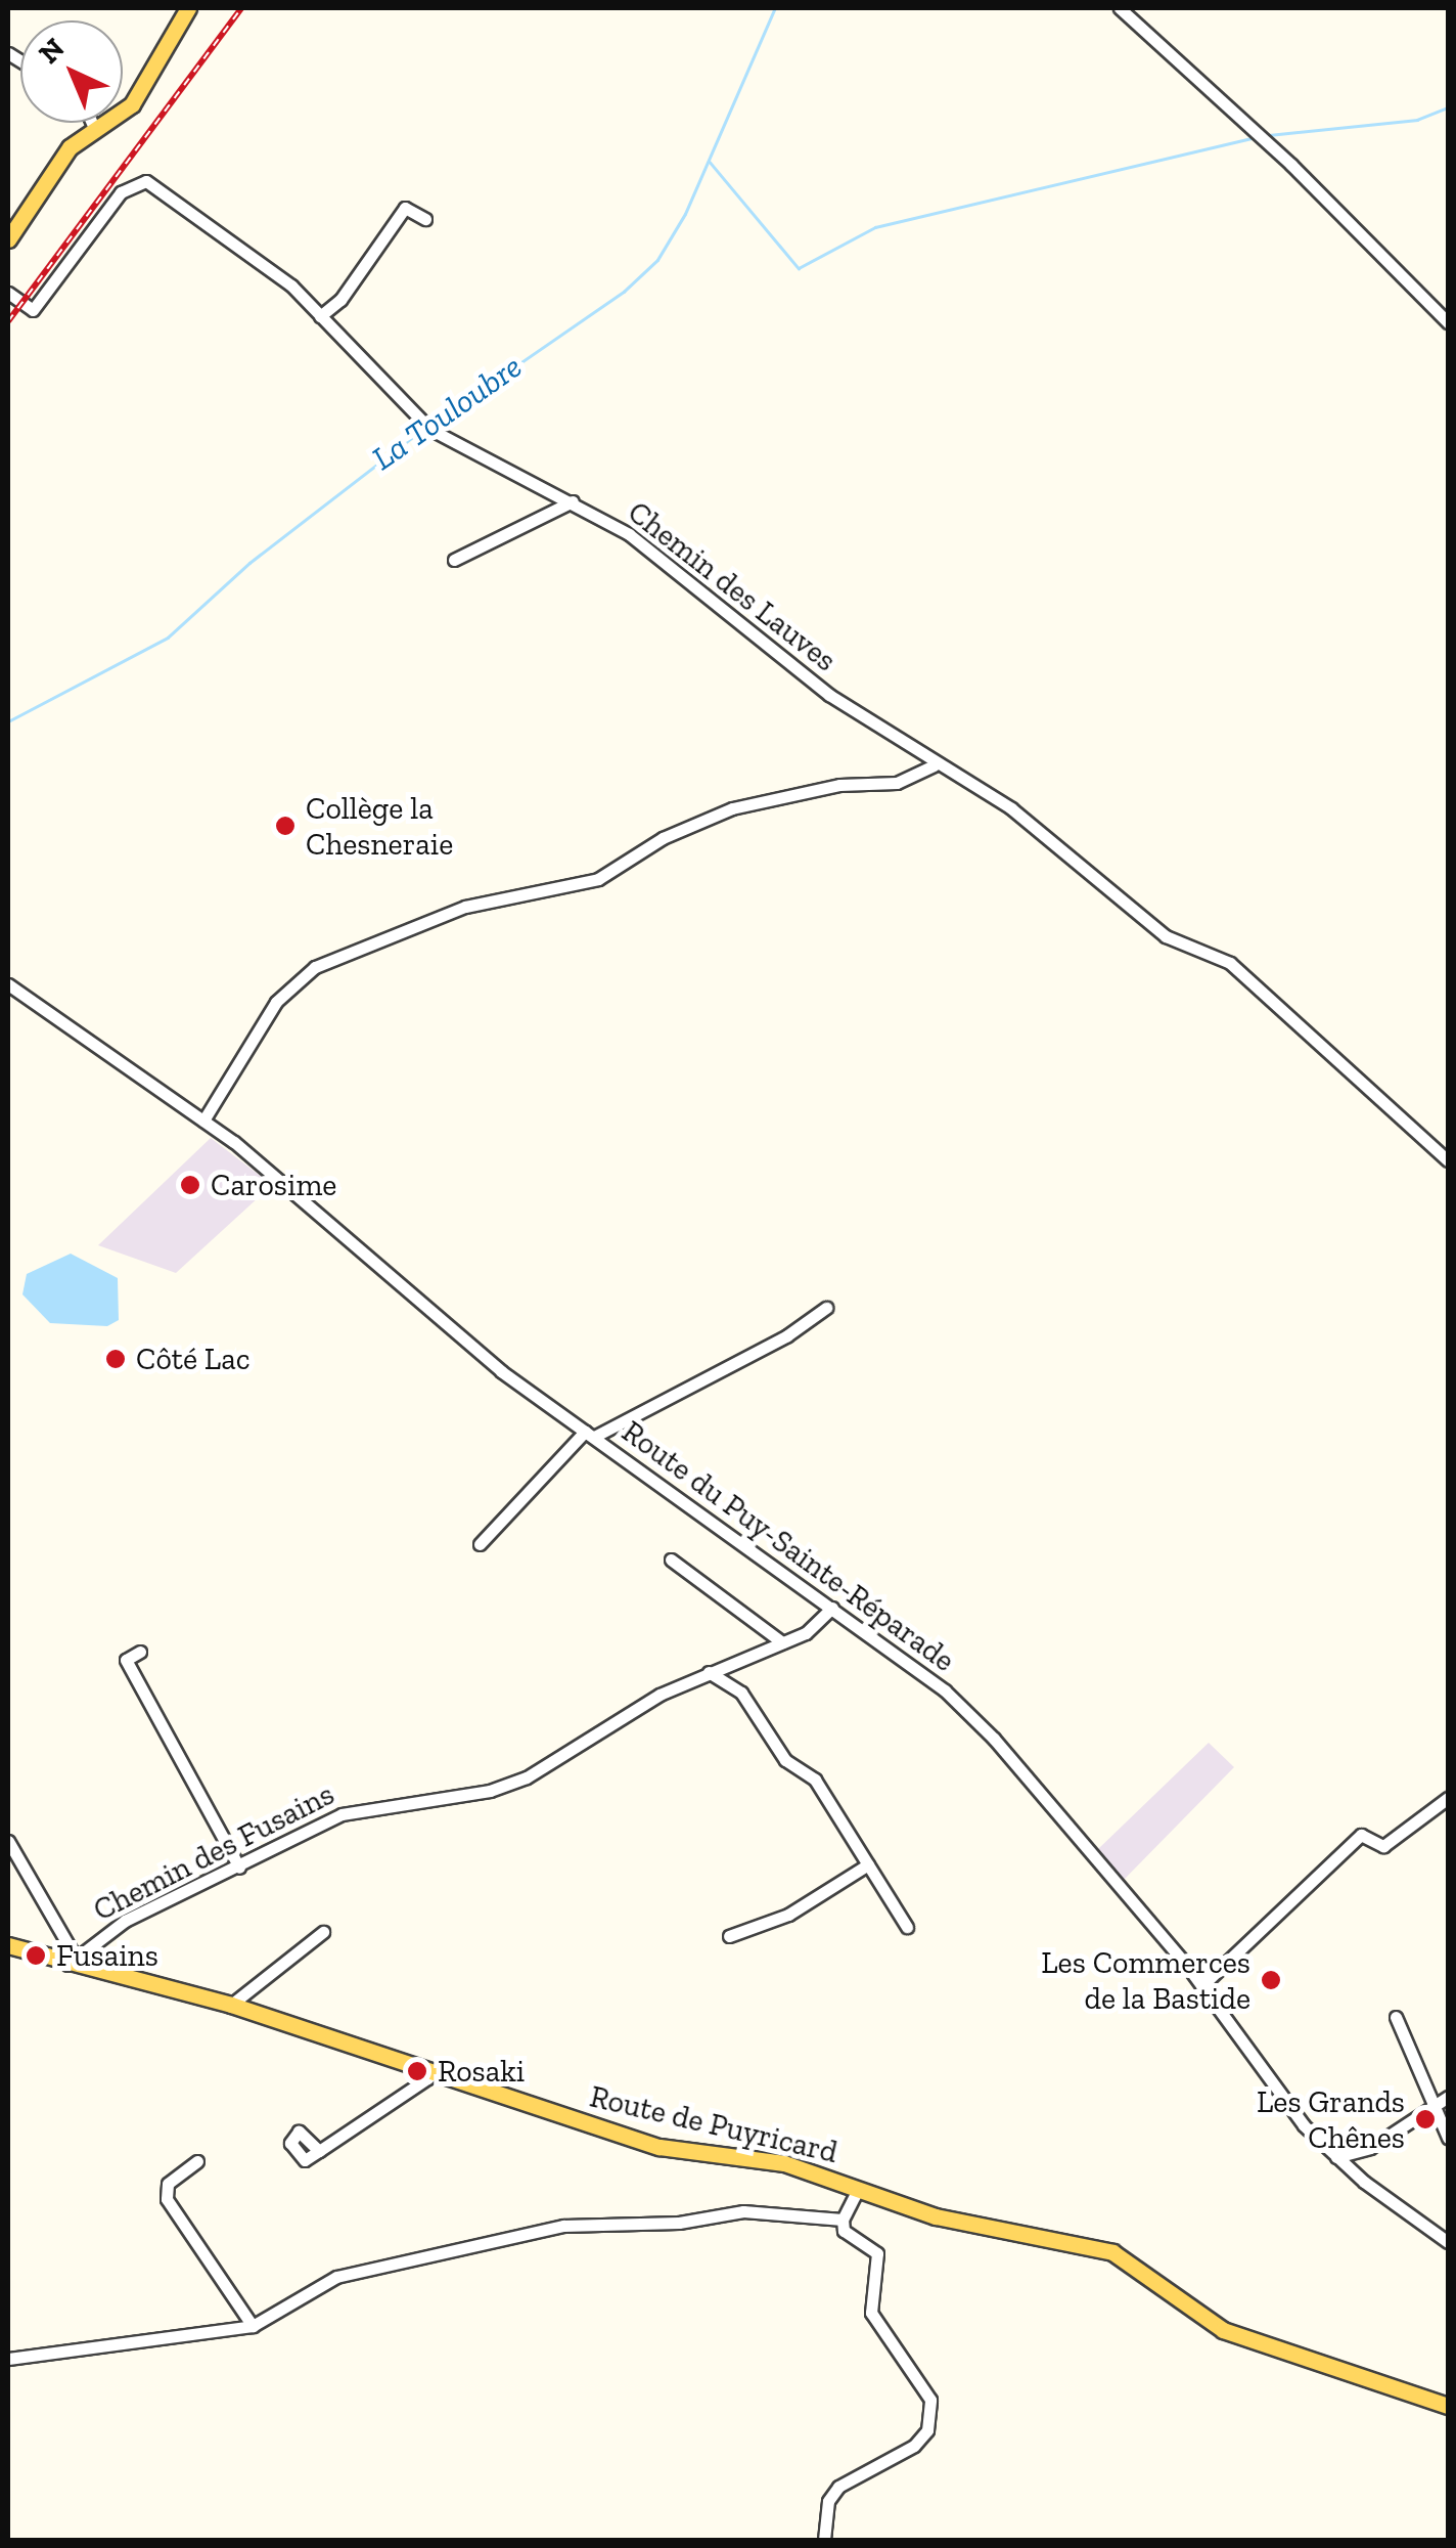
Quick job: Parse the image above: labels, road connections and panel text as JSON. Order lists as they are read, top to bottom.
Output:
{
  "streets": {
    "main road": ["Route de Puyricard"],
    "street": ["Chemin des Lauves", "Route du Puy-Sainte-Réparade", "Chemin des Fusains"]
  },
  "crossings": [
    ["Route du Puy-Sainte-Réparade", "Chemin des Fusains"],
    ["Chemin des Fusains", "Route de Puyricard"]
  ],
  "water": ["La Touloubre"],
  "places": [
    "Collège la Chesneraie",
    "Carosime",
    "Côté Lac",
    "Fusains",
    "Les Commerces de la Bastide",
    "Rosaki",
    "Les Grands Chênes"
  ],
  "north": "top left"
}
